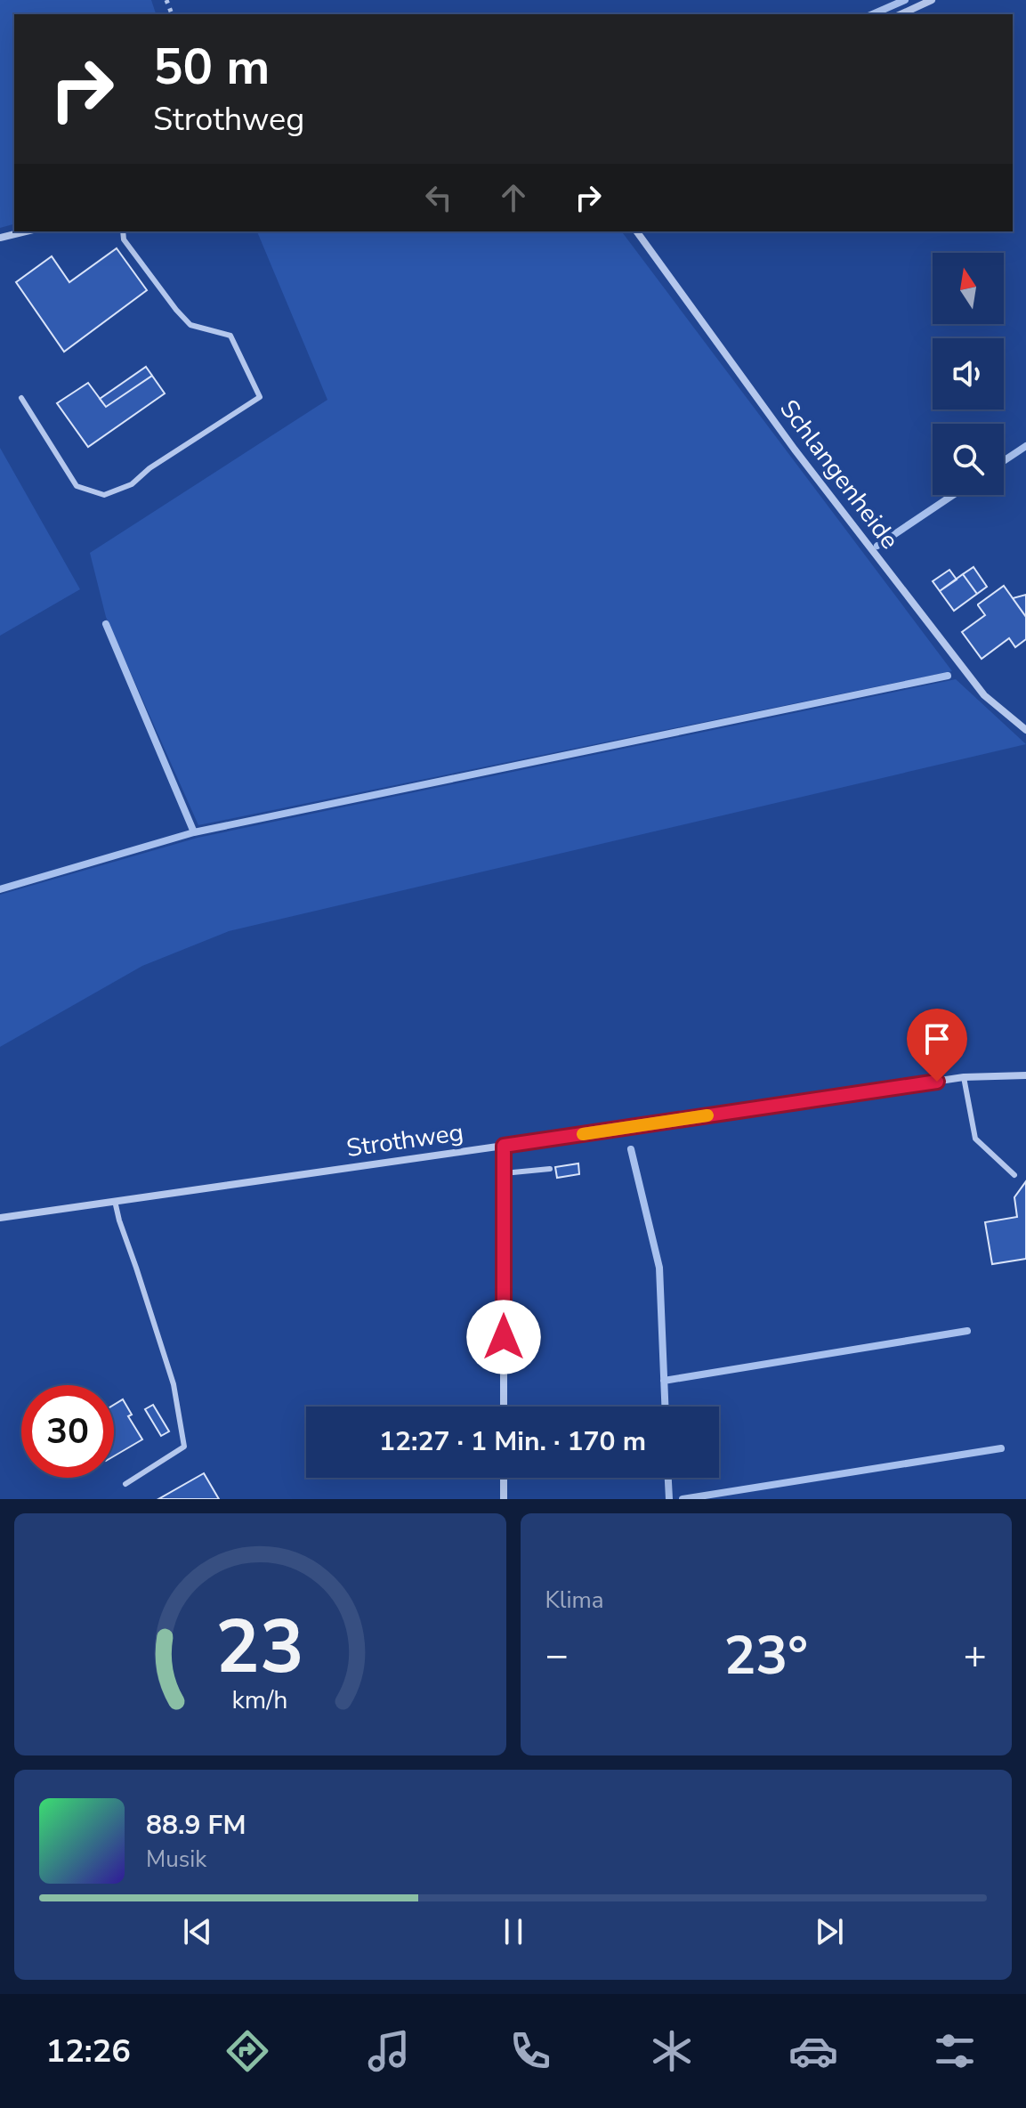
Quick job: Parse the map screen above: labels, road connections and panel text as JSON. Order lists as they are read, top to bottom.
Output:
{
  "streets": {
    "street": ["Schlangenheide", "Strothweg"]
  },
  "north": "top",
  "page": {
    "turn": ["50 m", "Strothweg"],
    "limit": "30",
    "trip": "12:27 · 1 Min. · 170 m",
    "tile": "Klima",
    "heat": ["−", "23°", "+"],
    "song": ["88.9 FM", "Musik"],
    "tabs": "12:26",
    "gauge": ["23", "km/h"]
  }
}
